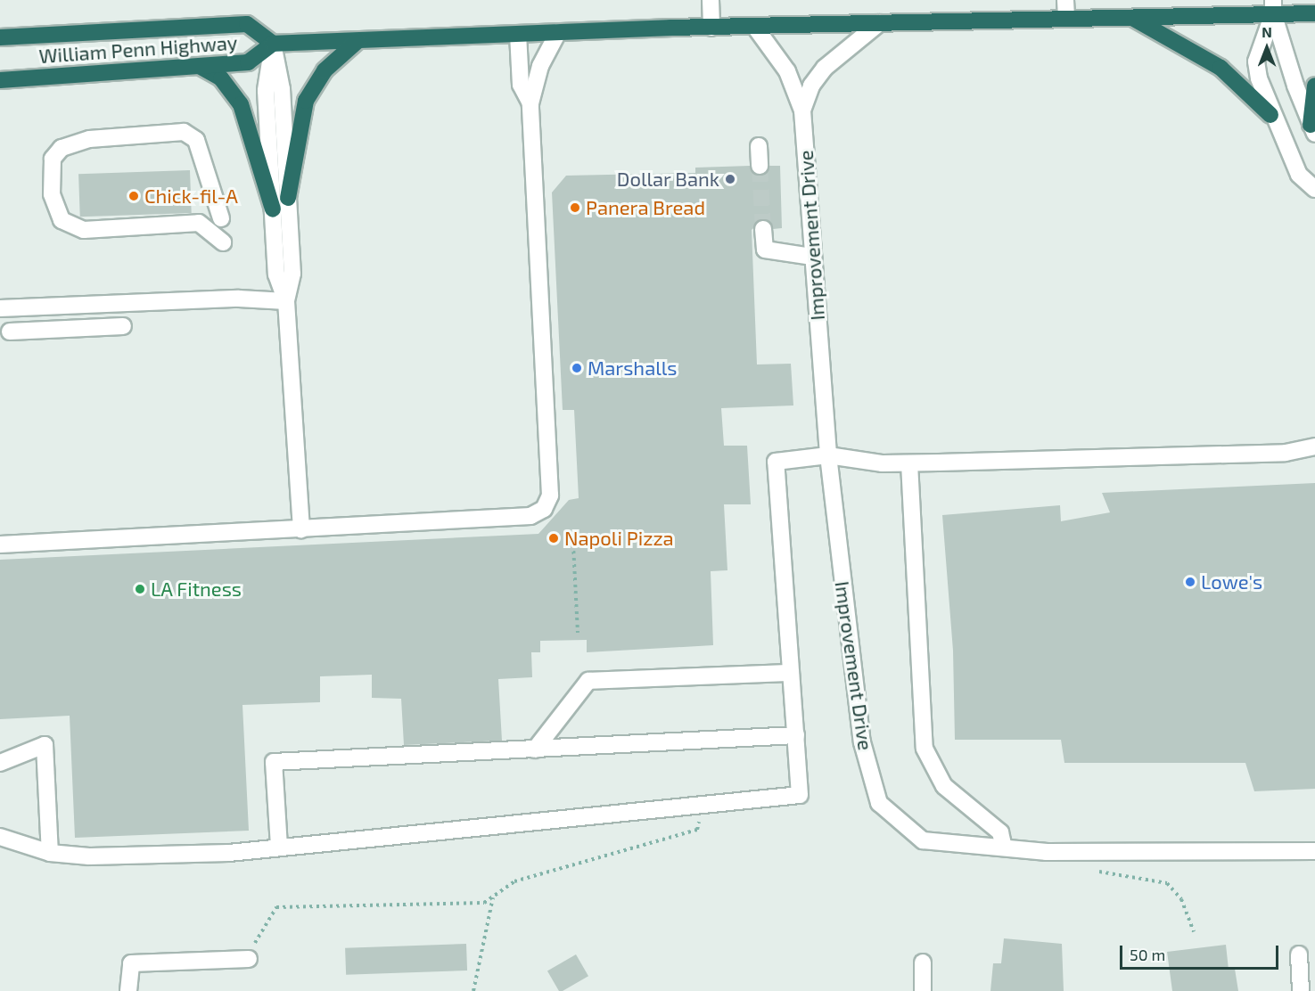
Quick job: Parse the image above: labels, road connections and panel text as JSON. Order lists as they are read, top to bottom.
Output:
{
  "streets": {
    "highway": ["William Penn Highway"],
    "street": ["Improvement Drive"]
  },
  "places": [
    "Dollar Bank",
    "Chick-fil-A",
    "Panera Bread",
    "Marshalls",
    "Napoli Pizza",
    "Lowe's",
    "LA Fitness"
  ],
  "scale_bar": "50 m",
  "north": "top"
}
